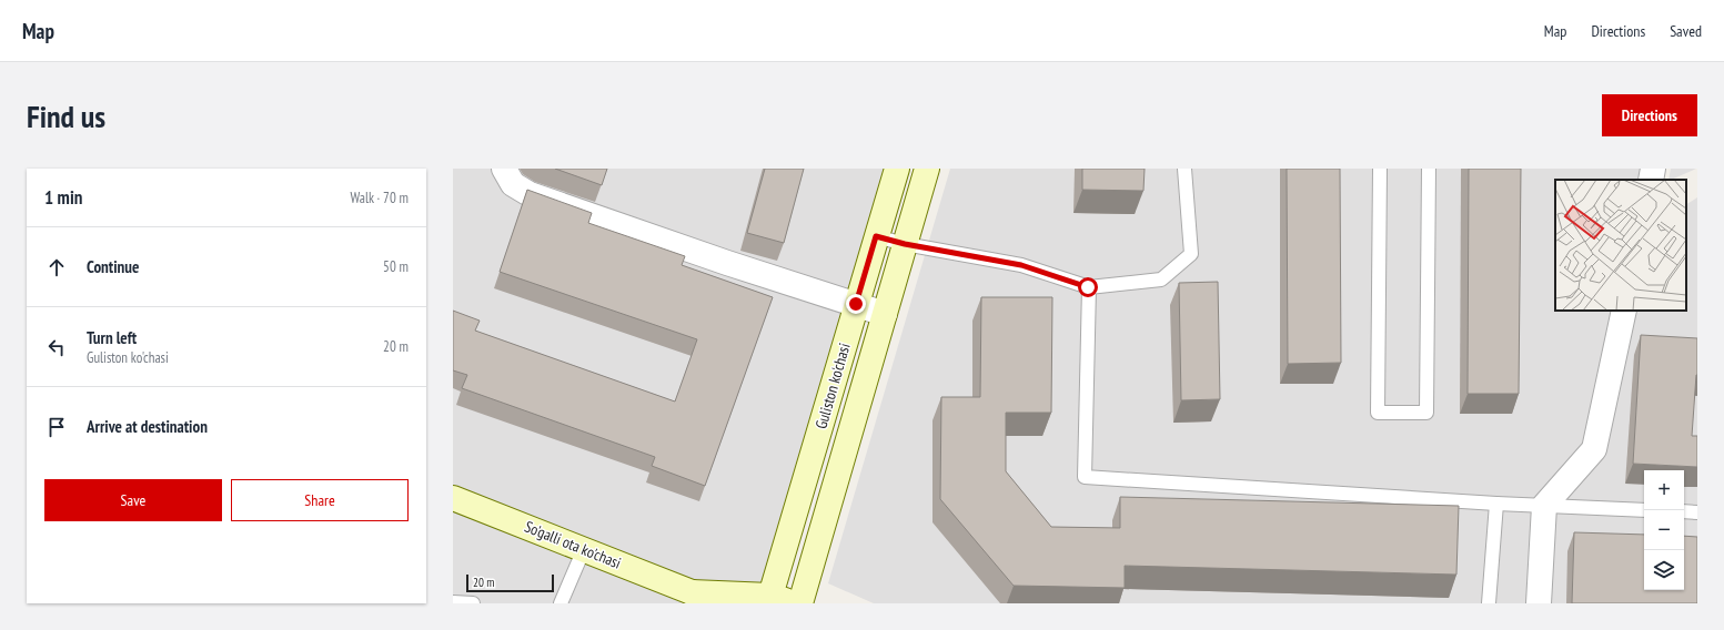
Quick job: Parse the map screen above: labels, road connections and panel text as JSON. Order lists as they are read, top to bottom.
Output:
{
  "streets": {
    "main road": ["Guliston ko'chasi", "So'galli ota ko'chasi"]
  },
  "crossings": [
    ["Guliston ko'chasi", "So'galli ota ko'chasi"]
  ],
  "scale_bar": "20 m",
  "page": {
    "header": "Map",
    "nav": ["Map", "Directions", "Saved"],
    "buttons": [
      "Directions",
      ["Save", "Share"]
    ],
    "title": "Find us",
    "heading": ["1 min", "Walk · 70 m"],
    "list": [
      ["Continue", "50 m"],
      ["Turn left", "Guliston ko'chasi", "20 m"],
      "Arrive at destination"
    ],
    "map_buttons": ["+", "−"],
    "scale": "20 m"
  }
}
